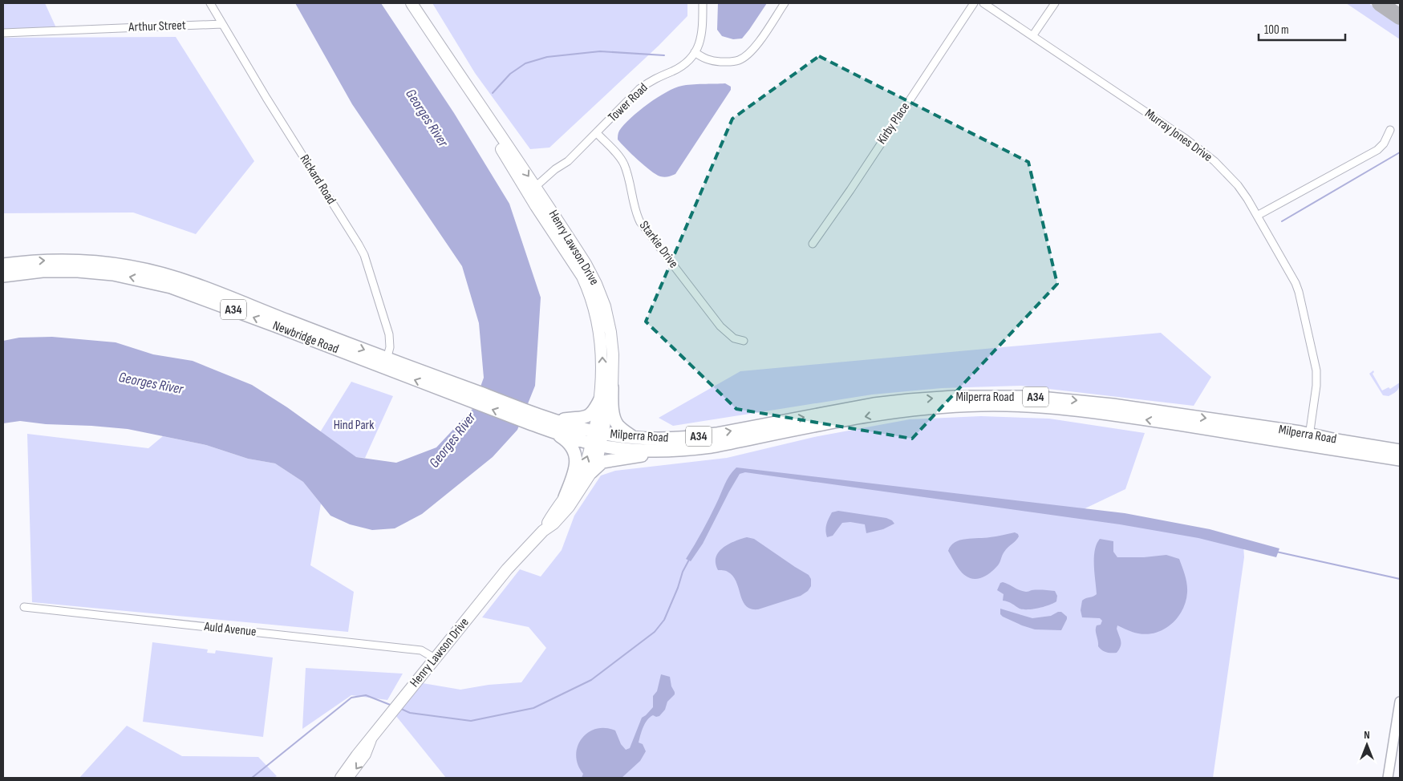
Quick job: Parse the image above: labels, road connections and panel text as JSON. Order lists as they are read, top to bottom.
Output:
{
  "streets": {
    "highway": ["A34", "Newbridge Road", "Milperra Road"],
    "main road": ["Henry Lawson Drive"],
    "street": [
      "Arthur Street",
      "Tower Road",
      "Kirby Place",
      "Murray Jones Drive",
      "Rickard Road",
      "Starkie Drive",
      "Auld Avenue"
    ]
  },
  "crossings": [
    ["Arthur Street", "Rickard Road"],
    ["Tower Road", "Starkie Drive"],
    ["Tower Road", "Henry Lawson Drive"],
    ["Murray Jones Drive", "Milperra Road"],
    ["Rickard Road", "Newbridge Road"],
    ["Henry Lawson Drive", "Newbridge Road"],
    ["Henry Lawson Drive", "Milperra Road"],
    ["Henry Lawson Drive", "Auld Avenue"],
    ["Newbridge Road", "Milperra Road"]
  ],
  "water": ["Georges River"],
  "parks": ["Hind Park"],
  "scale_bar": "100 m",
  "north": "top"
}
